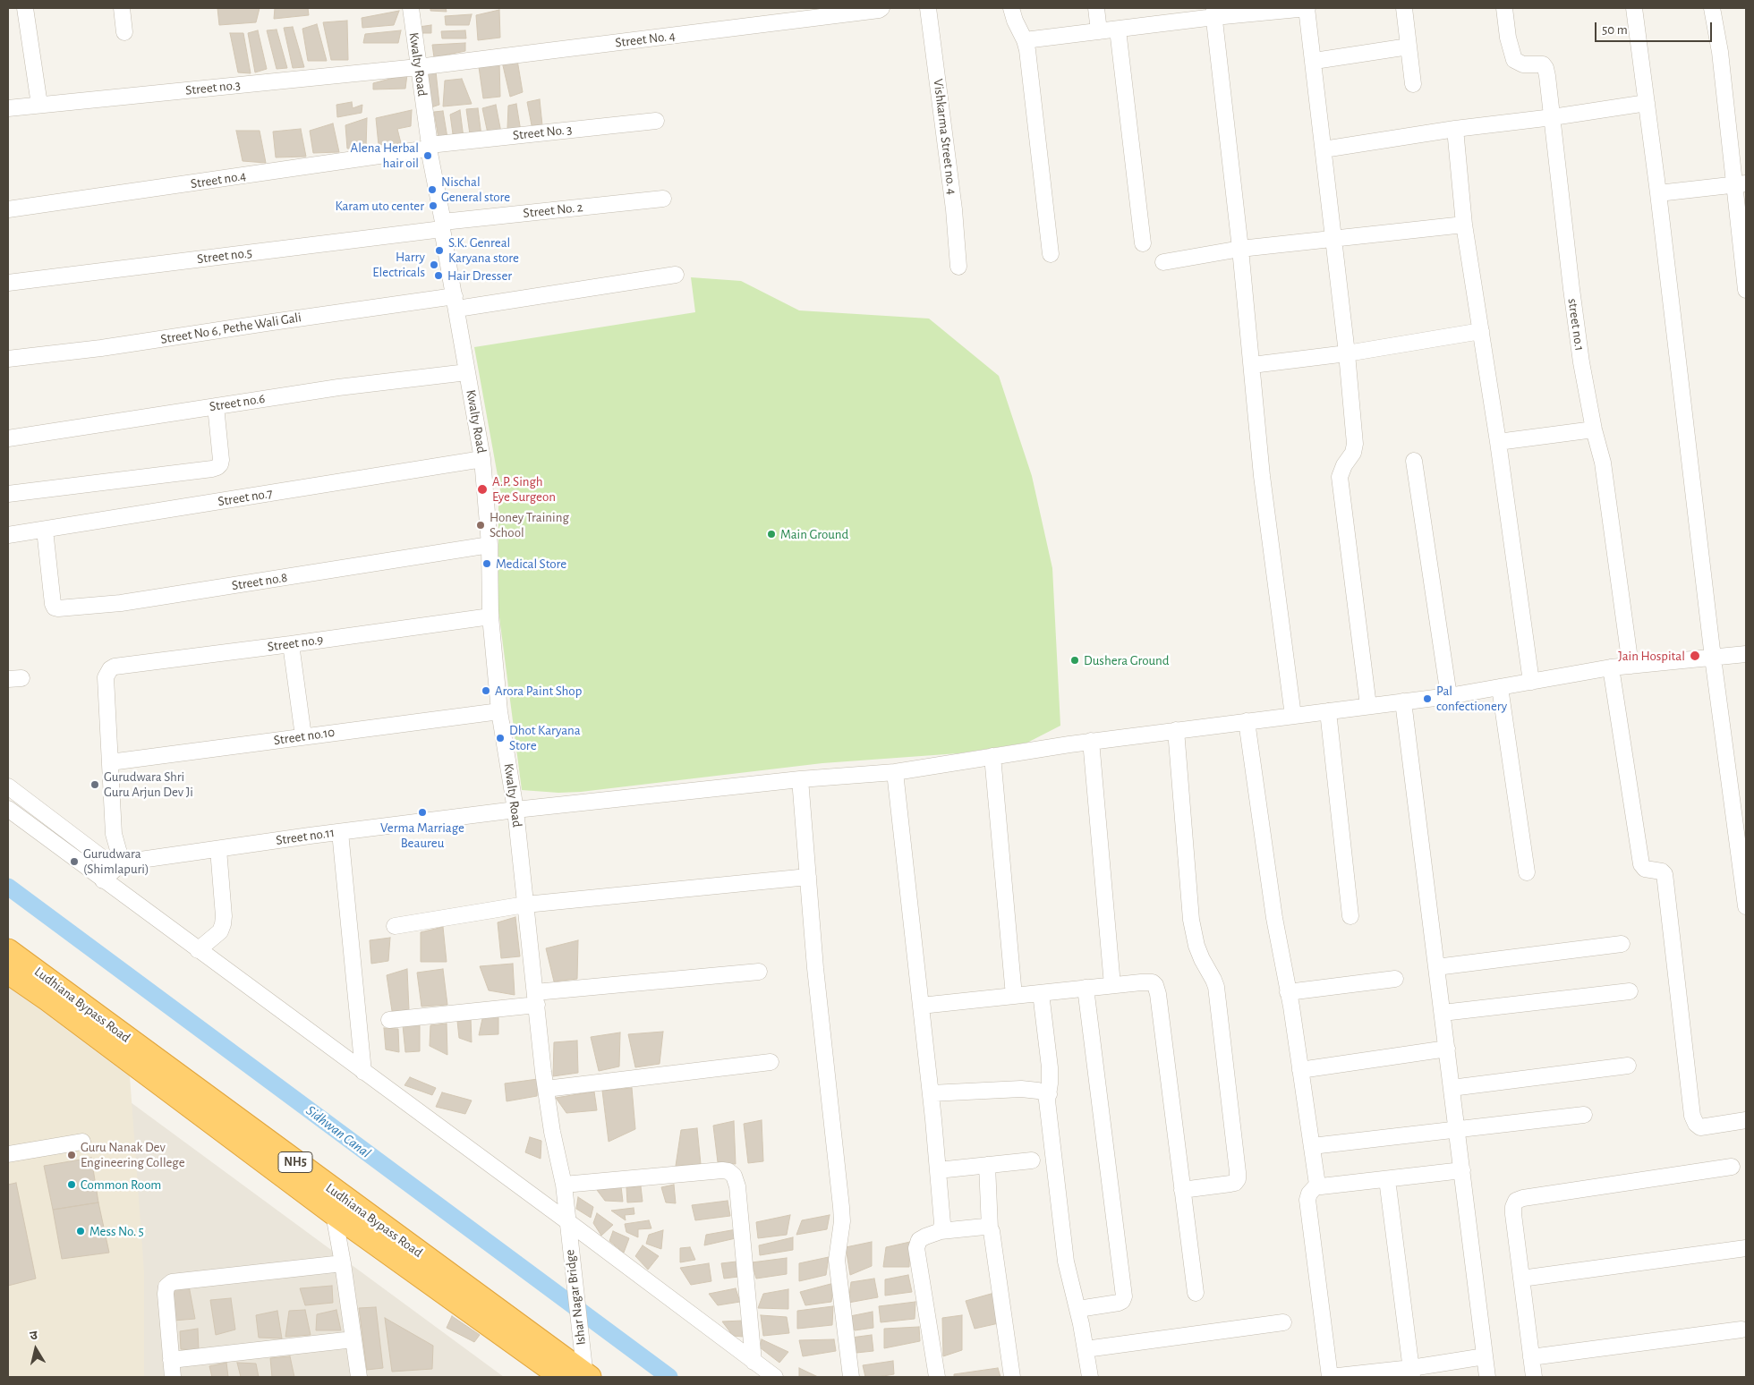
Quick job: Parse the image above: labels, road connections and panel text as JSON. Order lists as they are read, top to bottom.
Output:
{
  "streets": {
    "highway": ["Ludhiana Bypass Road", "NH5"],
    "street": [
      "Street No. 4",
      "Kwalty Road",
      "Street no.3",
      "Street No. 3",
      "Vishkarma Street no. 4",
      "Street no.4",
      "Street No. 2",
      "Street no.5",
      "street no.1",
      "Street No 6, Pethe Wali Gali",
      "Street no.6",
      "Street no.7",
      "Street no.8",
      "Street no.9",
      "Street no.10",
      "Street no.11",
      "Ishar Nagar Bridge"
    ]
  },
  "crossings": [
    ["Street No. 4", "Kwalty Road"],
    ["Street No. 4", "Street no.3"],
    ["Kwalty Road", "Street no.3"],
    ["Kwalty Road", "Street No. 3"],
    ["Kwalty Road", "Street no.4"],
    ["Kwalty Road", "Street No. 2"],
    ["Kwalty Road", "Street no.5"],
    ["Kwalty Road", "Street No 6, Pethe Wali Gali"],
    ["Kwalty Road", "Street no.6"],
    ["Kwalty Road", "Street no.7"],
    ["Kwalty Road", "Street no.8"],
    ["Kwalty Road", "Street no.9"],
    ["Kwalty Road", "Street no.10"],
    ["Kwalty Road", "Street no.11"],
    ["Kwalty Road", "Ishar Nagar Bridge"],
    ["Street No. 3", "Street no.4"],
    ["Street No. 2", "Street no.5"],
    ["street no.1", "Street no.11"],
    ["Street no.7", "Street no.8"],
    ["Street no.9", "Street no.10"],
    ["Ludhiana Bypass Road", "Ishar Nagar Bridge"]
  ],
  "water": ["Sidhwan Canal"],
  "places": [
    "Alena Herbal hair oil",
    "Nischal General store",
    "Karam uto center",
    "S.K. Genreal Karyana store",
    "Harry Electricals",
    "Hair Dresser",
    "A.P. Singh Eye Surgeon",
    "Honey Training School",
    "Main Ground",
    "Medical Store",
    "Jain Hospital",
    "Dushera Ground",
    "Arora Paint Shop",
    "Pal confectionery",
    "Dhot Karyana Store",
    "Gurudwara Shri Guru Arjun Dev Ji",
    "Verma Marriage Beaureu",
    "Gurudwara (Shimlapuri)",
    "Guru Nanak Dev Engineering College",
    "Common Room",
    "Mess No. 5"
  ],
  "scale_bar": "50 m",
  "north": "top"
}
